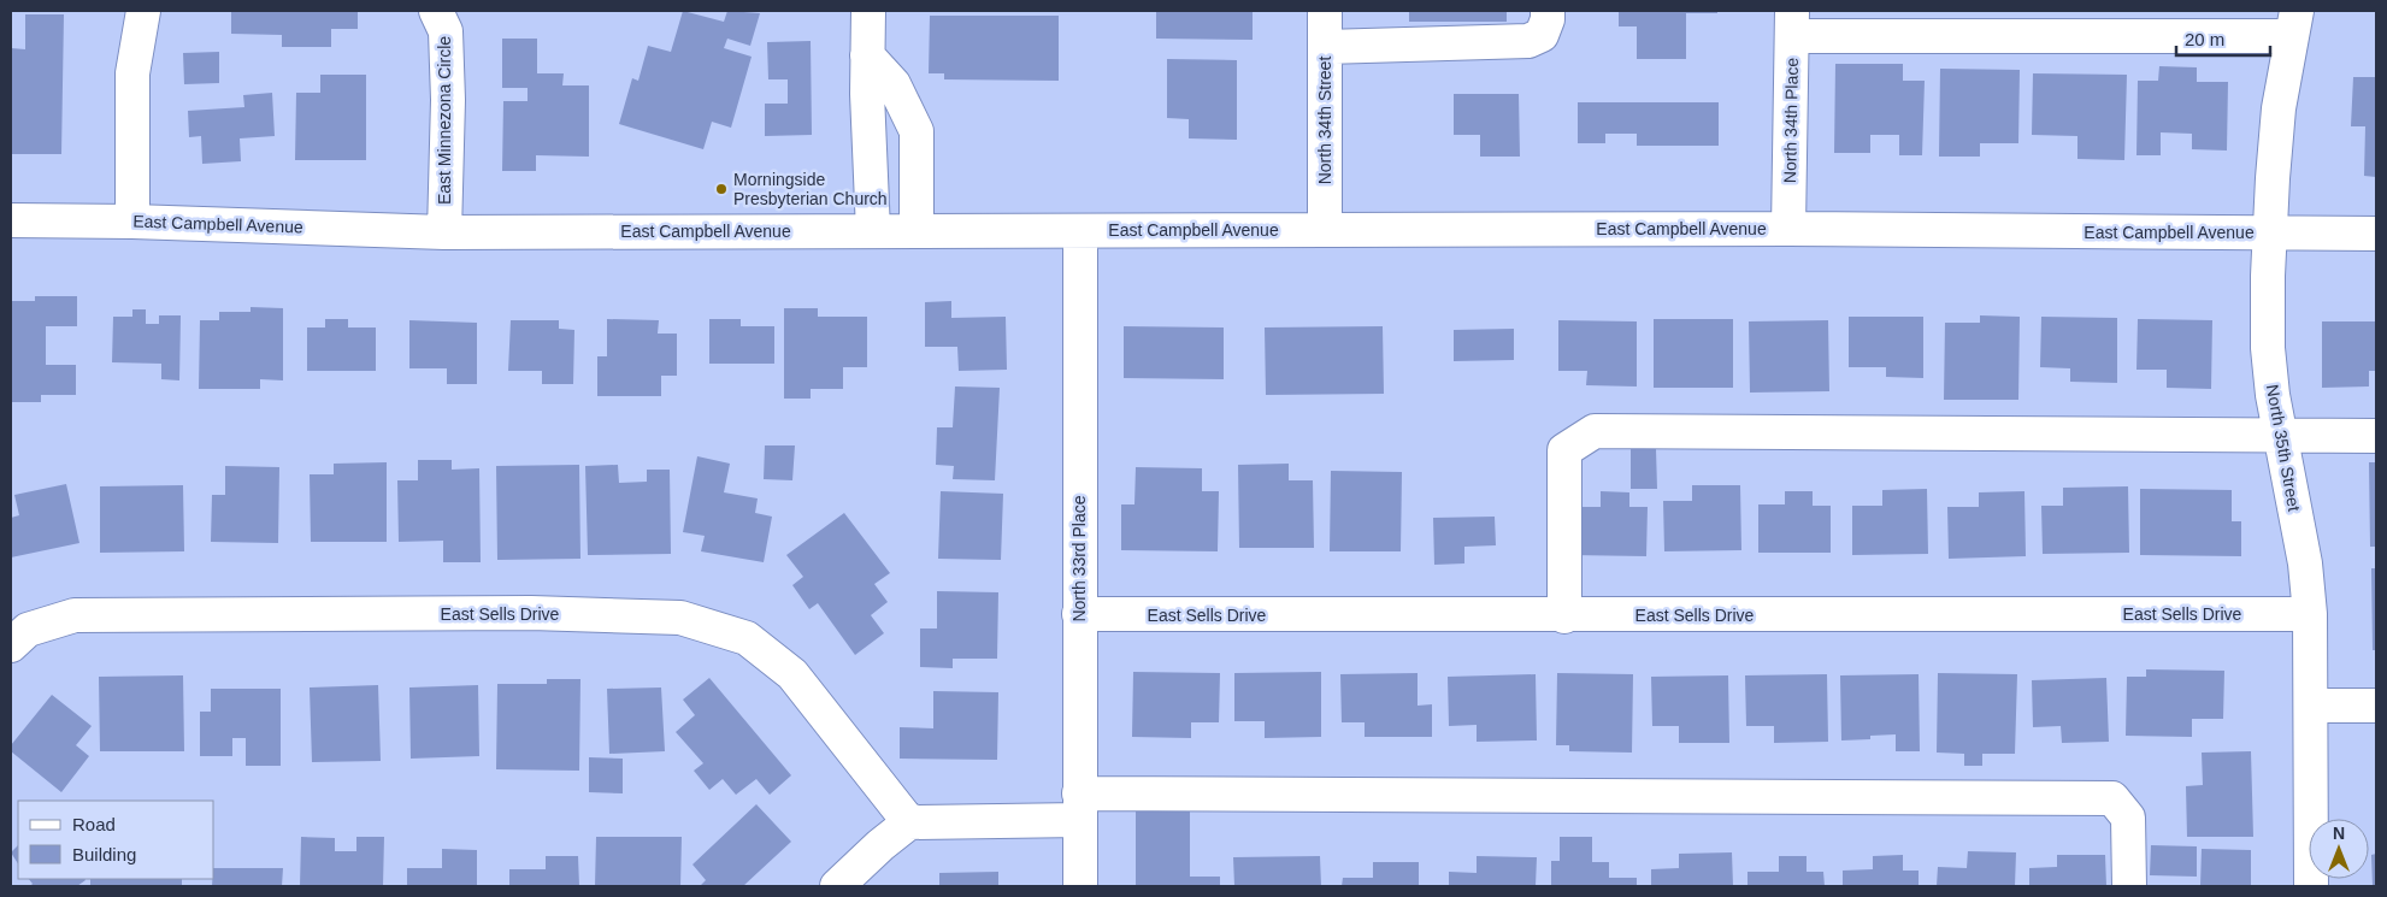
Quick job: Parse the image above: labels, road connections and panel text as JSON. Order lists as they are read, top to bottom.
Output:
{
  "streets": {
    "street": [
      "East Minnezona Circle",
      "North 34th Street",
      "North 34th Place",
      "East Campbell Avenue",
      "North 35th Street",
      "North 33rd Place",
      "East Sells Drive"
    ]
  },
  "crossings": [
    ["East Minnezona Circle", "East Campbell Avenue"],
    ["North 34th Street", "East Campbell Avenue"],
    ["North 34th Place", "East Campbell Avenue"],
    ["East Campbell Avenue", "North 35th Street"],
    ["East Campbell Avenue", "North 33rd Place"],
    ["North 35th Street", "East Sells Drive"],
    ["North 33rd Place", "East Sells Drive"]
  ],
  "places": ["Morningside Presbyterian Church"],
  "legend": ["Road", "Building"],
  "scale_bar": "20 m",
  "north": "top"
}
